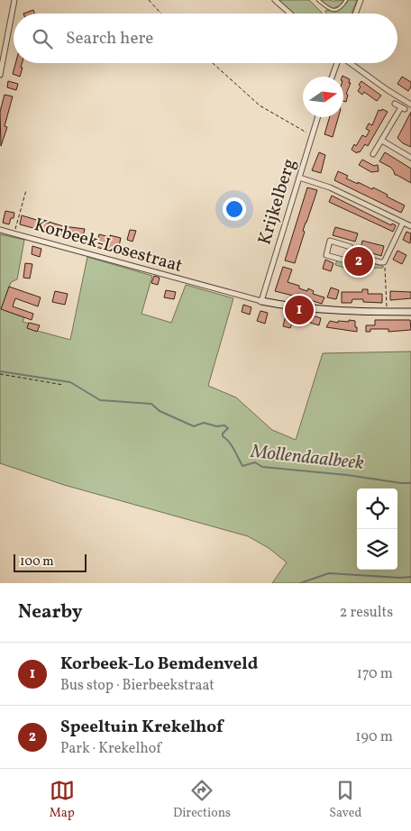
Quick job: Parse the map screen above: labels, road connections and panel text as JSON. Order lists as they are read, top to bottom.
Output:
{
  "streets": {
    "street": ["Krijkelberg", "Korbeek-Losestraat"]
  },
  "crossings": [
    ["Krijkelberg", "Korbeek-Losestraat"]
  ],
  "water": ["Mollendaalbeek"],
  "scale_bar": "100 m",
  "north": "right",
  "page": {
    "search": "Search here",
    "pins": ["2", "1"],
    "scale": "100 m",
    "heading": ["Nearby", "2 results"],
    "list": [
      {
        "mark": "1",
        "name": "Korbeek-Lo Bemdenveld",
        "note": "Bus stop · Bierbeekstraat",
        "value": "170 m"
      },
      {
        "mark": "2",
        "name": "Speeltuin Krekelhof",
        "note": "Park · Krekelhof",
        "value": "190 m"
      }
    ],
    "nav": ["Map", "Directions", "Saved"]
  }
}
